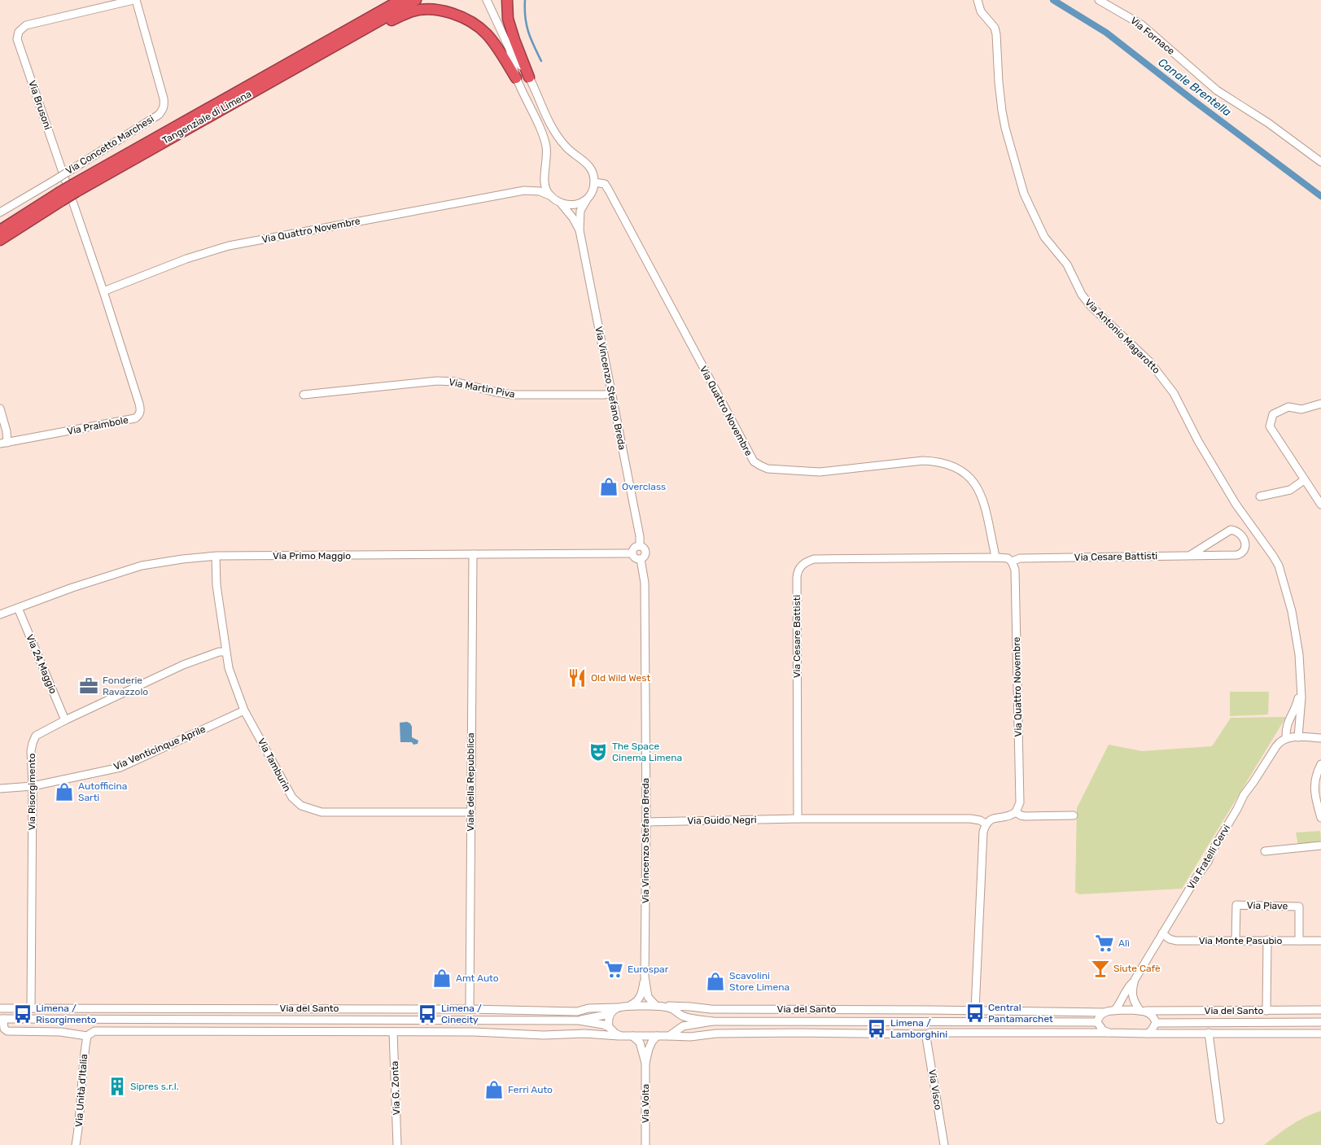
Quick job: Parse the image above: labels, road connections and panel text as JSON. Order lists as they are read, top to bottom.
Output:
{
  "streets": {
    "highway": ["Tangenziale di Limena"],
    "street": [
      "Via Fornace",
      "Via Brusoni",
      "Via Concetto Marchesi",
      "Via Quattro Novembre",
      "Via Antonio Magarotto",
      "Via Martin Piva",
      "Via Vincenzo Stefano Breda",
      "Via Praimbole",
      "Via Primo Maggio",
      "Via Cesare Battisti",
      "Via 24 Maggio",
      "Via Venticinque Aprile",
      "Via Tamburin",
      "Viale della Repubblica",
      "Via Risorgimento",
      "Via Guido Negri",
      "Via Fratelli Cervi",
      "Via Piave",
      "Via Monte Pasubio",
      "Via del Santo",
      "Via G. Zonta",
      "Via Visco",
      "Via Unità d'Italia",
      "Via Volta"
    ]
  },
  "crossings": [
    ["Via Brusoni", "Via Concetto Marchesi"],
    ["Via Brusoni", "Via Quattro Novembre"],
    ["Via Brusoni", "Via Praimbole"],
    ["Via Quattro Novembre", "Via Vincenzo Stefano Breda"],
    ["Via Quattro Novembre", "Via Praimbole"],
    ["Via Quattro Novembre", "Via Cesare Battisti"],
    ["Via Antonio Magarotto", "Via Fratelli Cervi"],
    ["Via Martin Piva", "Via Vincenzo Stefano Breda"],
    ["Via Vincenzo Stefano Breda", "Via Primo Maggio"],
    ["Via Vincenzo Stefano Breda", "Via Guido Negri"],
    ["Via Vincenzo Stefano Breda", "Via del Santo"],
    ["Via Primo Maggio", "Via 24 Maggio"],
    ["Via Primo Maggio", "Via Tamburin"],
    ["Via Primo Maggio", "Viale della Repubblica"],
    ["Via Cesare Battisti", "Via Guido Negri"],
    ["Via 24 Maggio", "Via Risorgimento"],
    ["Via Venticinque Aprile", "Via Tamburin"],
    ["Via Venticinque Aprile", "Via Risorgimento"],
    ["Via Tamburin", "Viale della Repubblica"],
    ["Via Tamburin", "Via Risorgimento"],
    ["Viale della Repubblica", "Via del Santo"],
    ["Via Risorgimento", "Via del Santo"],
    ["Via Fratelli Cervi", "Via Monte Pasubio"],
    ["Via Fratelli Cervi", "Via del Santo"],
    ["Via Piave", "Via Monte Pasubio"]
  ],
  "water": ["Canale Brentella"],
  "places": {
    "shop": [
      "Overclass",
      "Autofficina Sarti",
      "Amt Auto",
      "Scavolini Store Limena",
      "Ferri Auto"
    ],
    "restaurant": ["Old Wild West"],
    "office": ["Fonderie Ravazzolo"],
    "theatre": ["The Space Cinema Limena"],
    "supermarket": ["Alì", "Eurospar"],
    "bar": ["Siute Cafè"],
    "bus stop": [
      "Central Pantamarchet",
      "Limena / Risorgimento",
      "Limena / Cinecity",
      "Limena / Lamborghini"
    ],
    "building": ["Sipres s.r.l."]
  }
}
